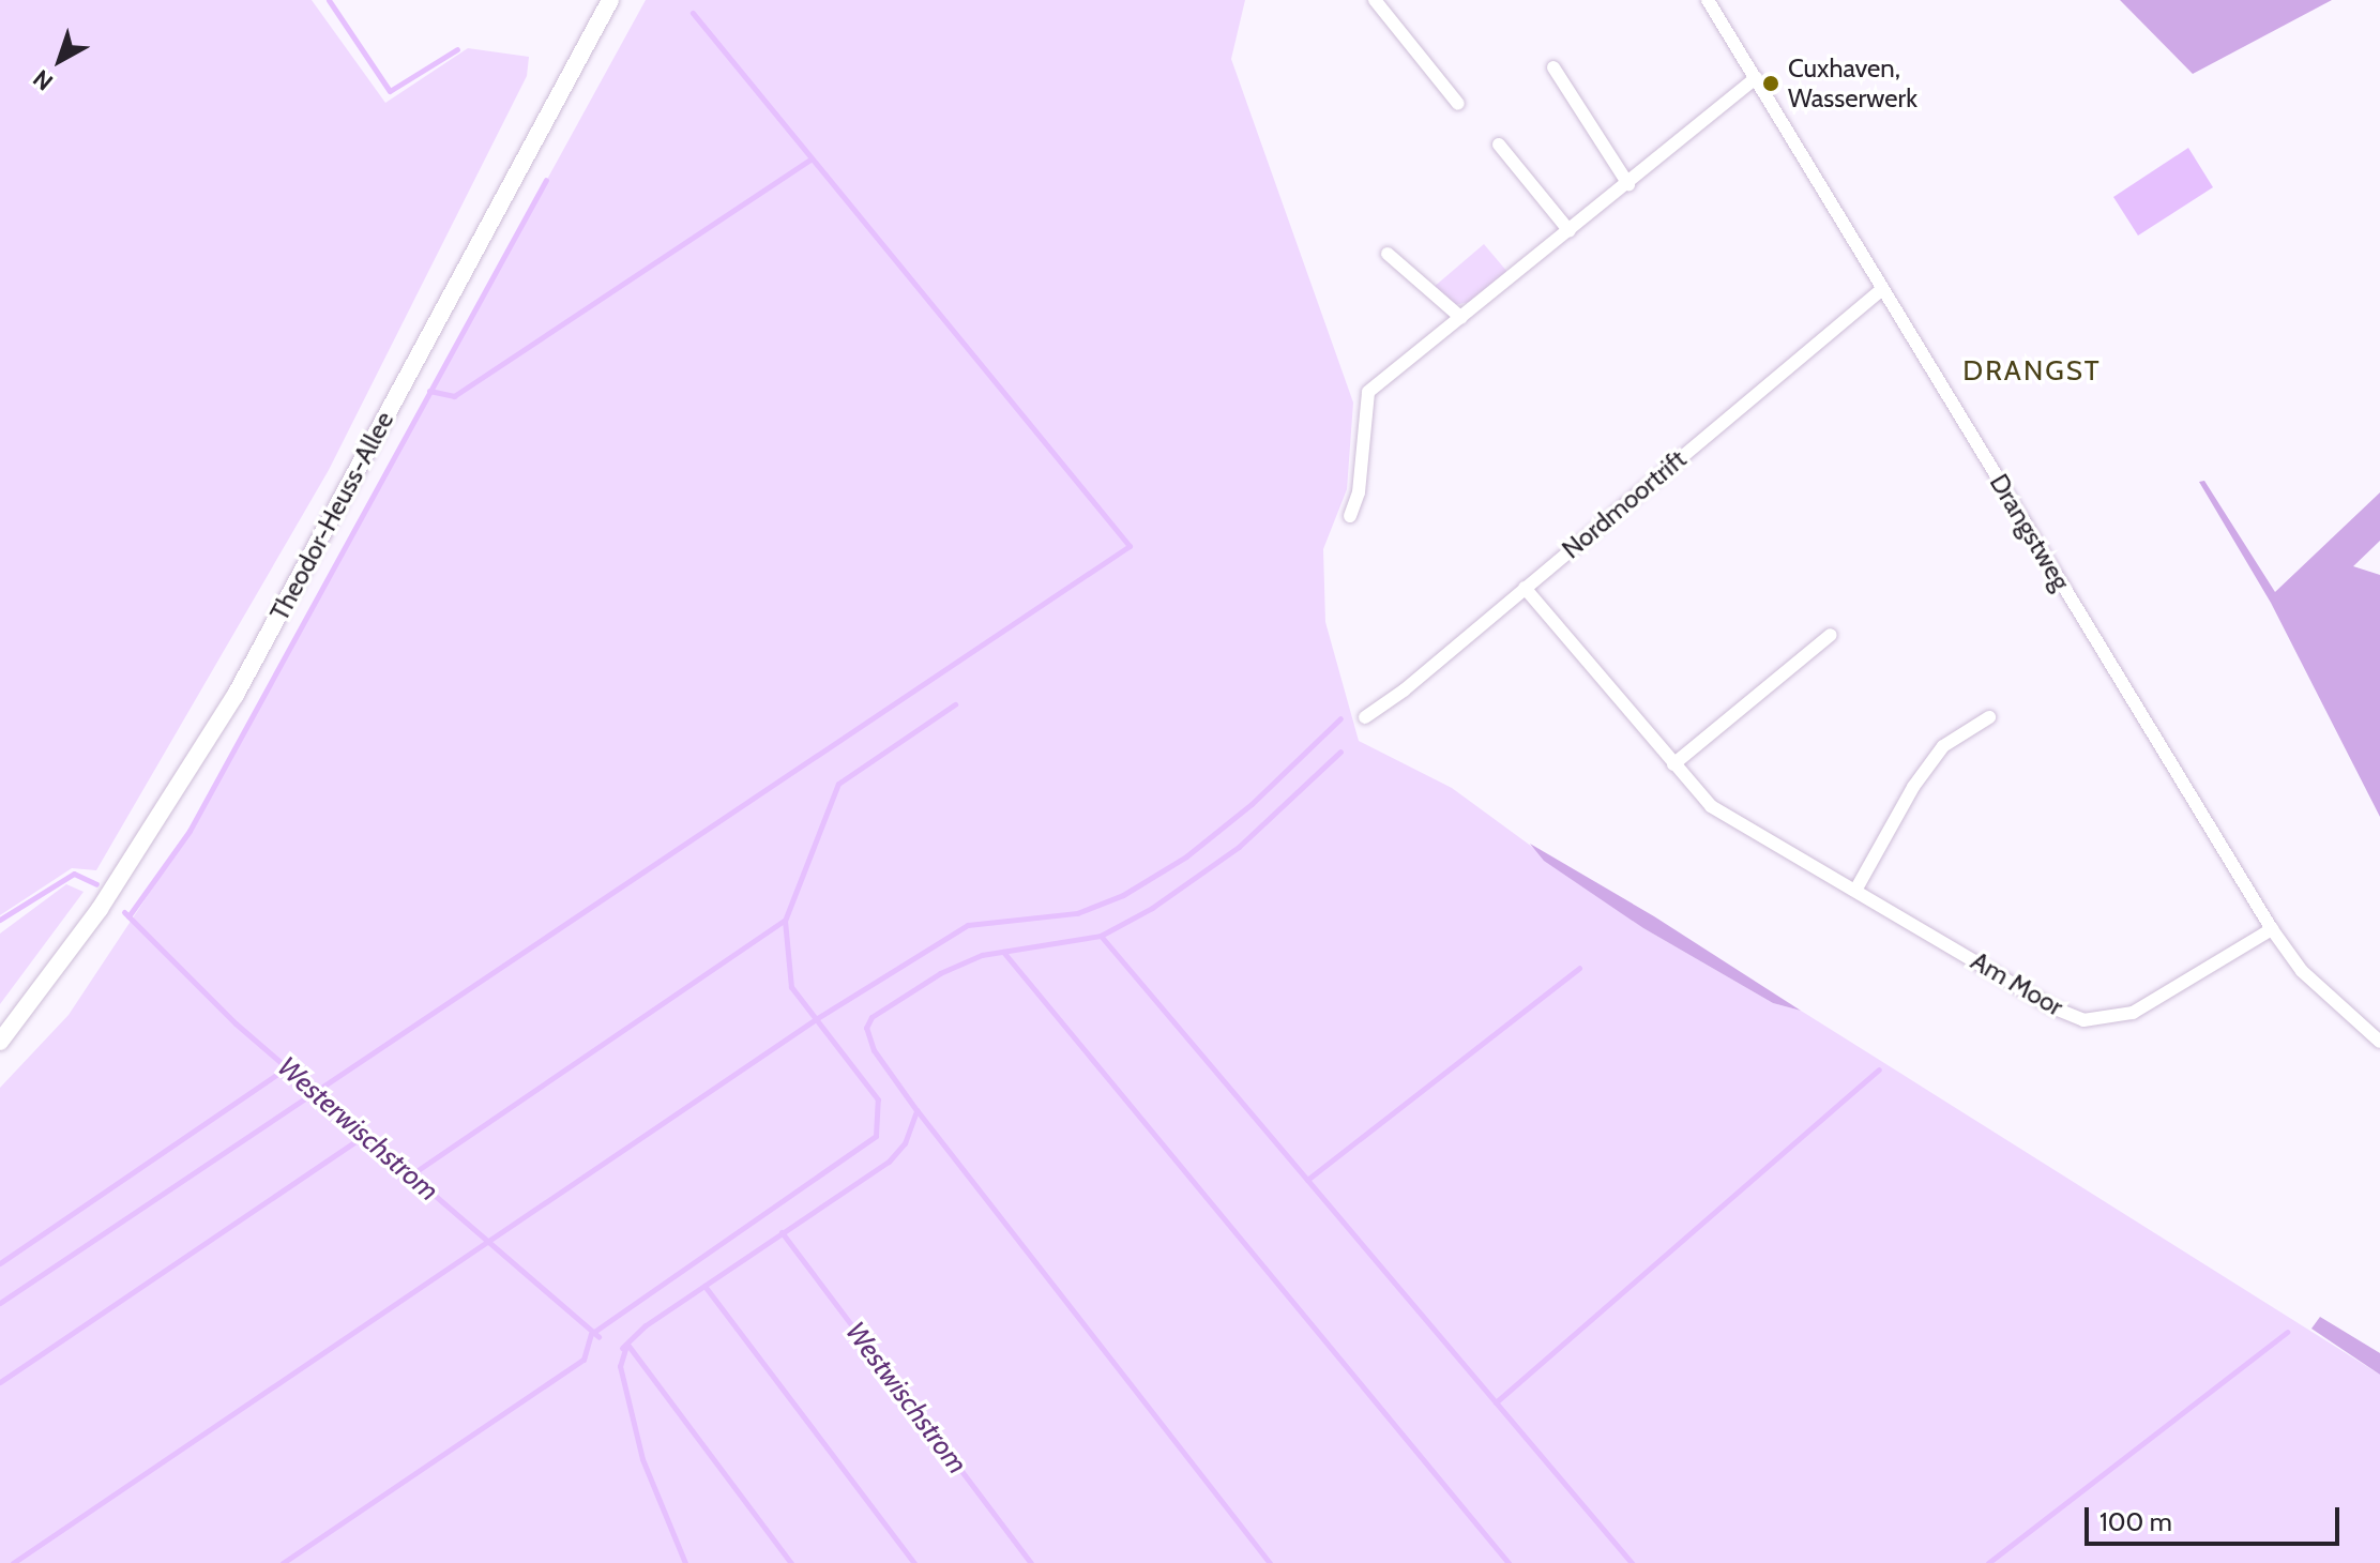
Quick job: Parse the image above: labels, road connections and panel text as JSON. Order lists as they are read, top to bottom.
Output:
{
  "streets": {
    "street": [
      "Nordmoortrift",
      "Theodor-Heuss-Allee",
      "Drangstweg",
      "Am Moor"
    ]
  },
  "crossings": [
    ["Nordmoortrift", "Drangstweg"],
    ["Nordmoortrift", "Am Moor"],
    ["Drangstweg", "Am Moor"]
  ],
  "districts": ["DRANGST"],
  "water": ["Westerwischstrom", "Westwischstrom"],
  "places": ["Cuxhaven, Wasserwerk"],
  "scale_bar": "100 m",
  "north": "bottom left"
}
